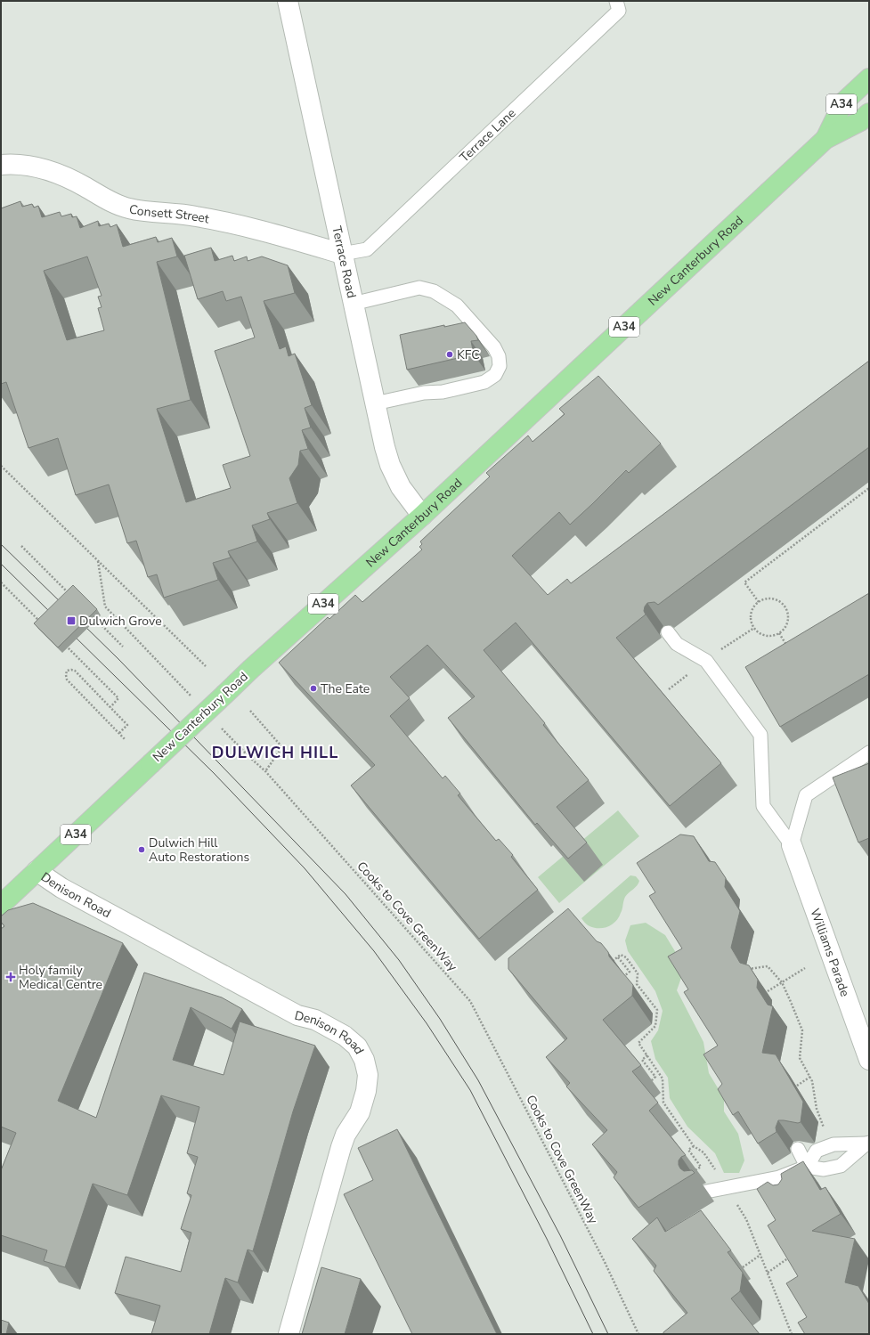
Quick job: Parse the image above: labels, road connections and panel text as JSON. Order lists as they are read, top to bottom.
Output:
{
  "streets": {
    "highway": ["A34", "New Canterbury Road"],
    "street": [
      "Consett Street",
      "Terrace Road",
      "Denison Road",
      "Williams Parade"
    ],
    "lane": ["Terrace Lane"],
    "path": ["Cooks to Cove GreenWay"]
  },
  "crossings": [
    ["Terrace Lane", "Consett Street"],
    ["Terrace Lane", "Terrace Road"],
    ["Consett Street", "Terrace Road"],
    ["New Canterbury Road", "Terrace Road"],
    ["New Canterbury Road", "Denison Road"]
  ],
  "districts": ["DULWICH HILL"],
  "places": {
    "other": ["KFC", "The Eate", "Dulwich Hill Auto Restorations"],
    "transit": ["Dulwich Grove"],
    "health": ["Holy family Medical Centre"]
  }
}
